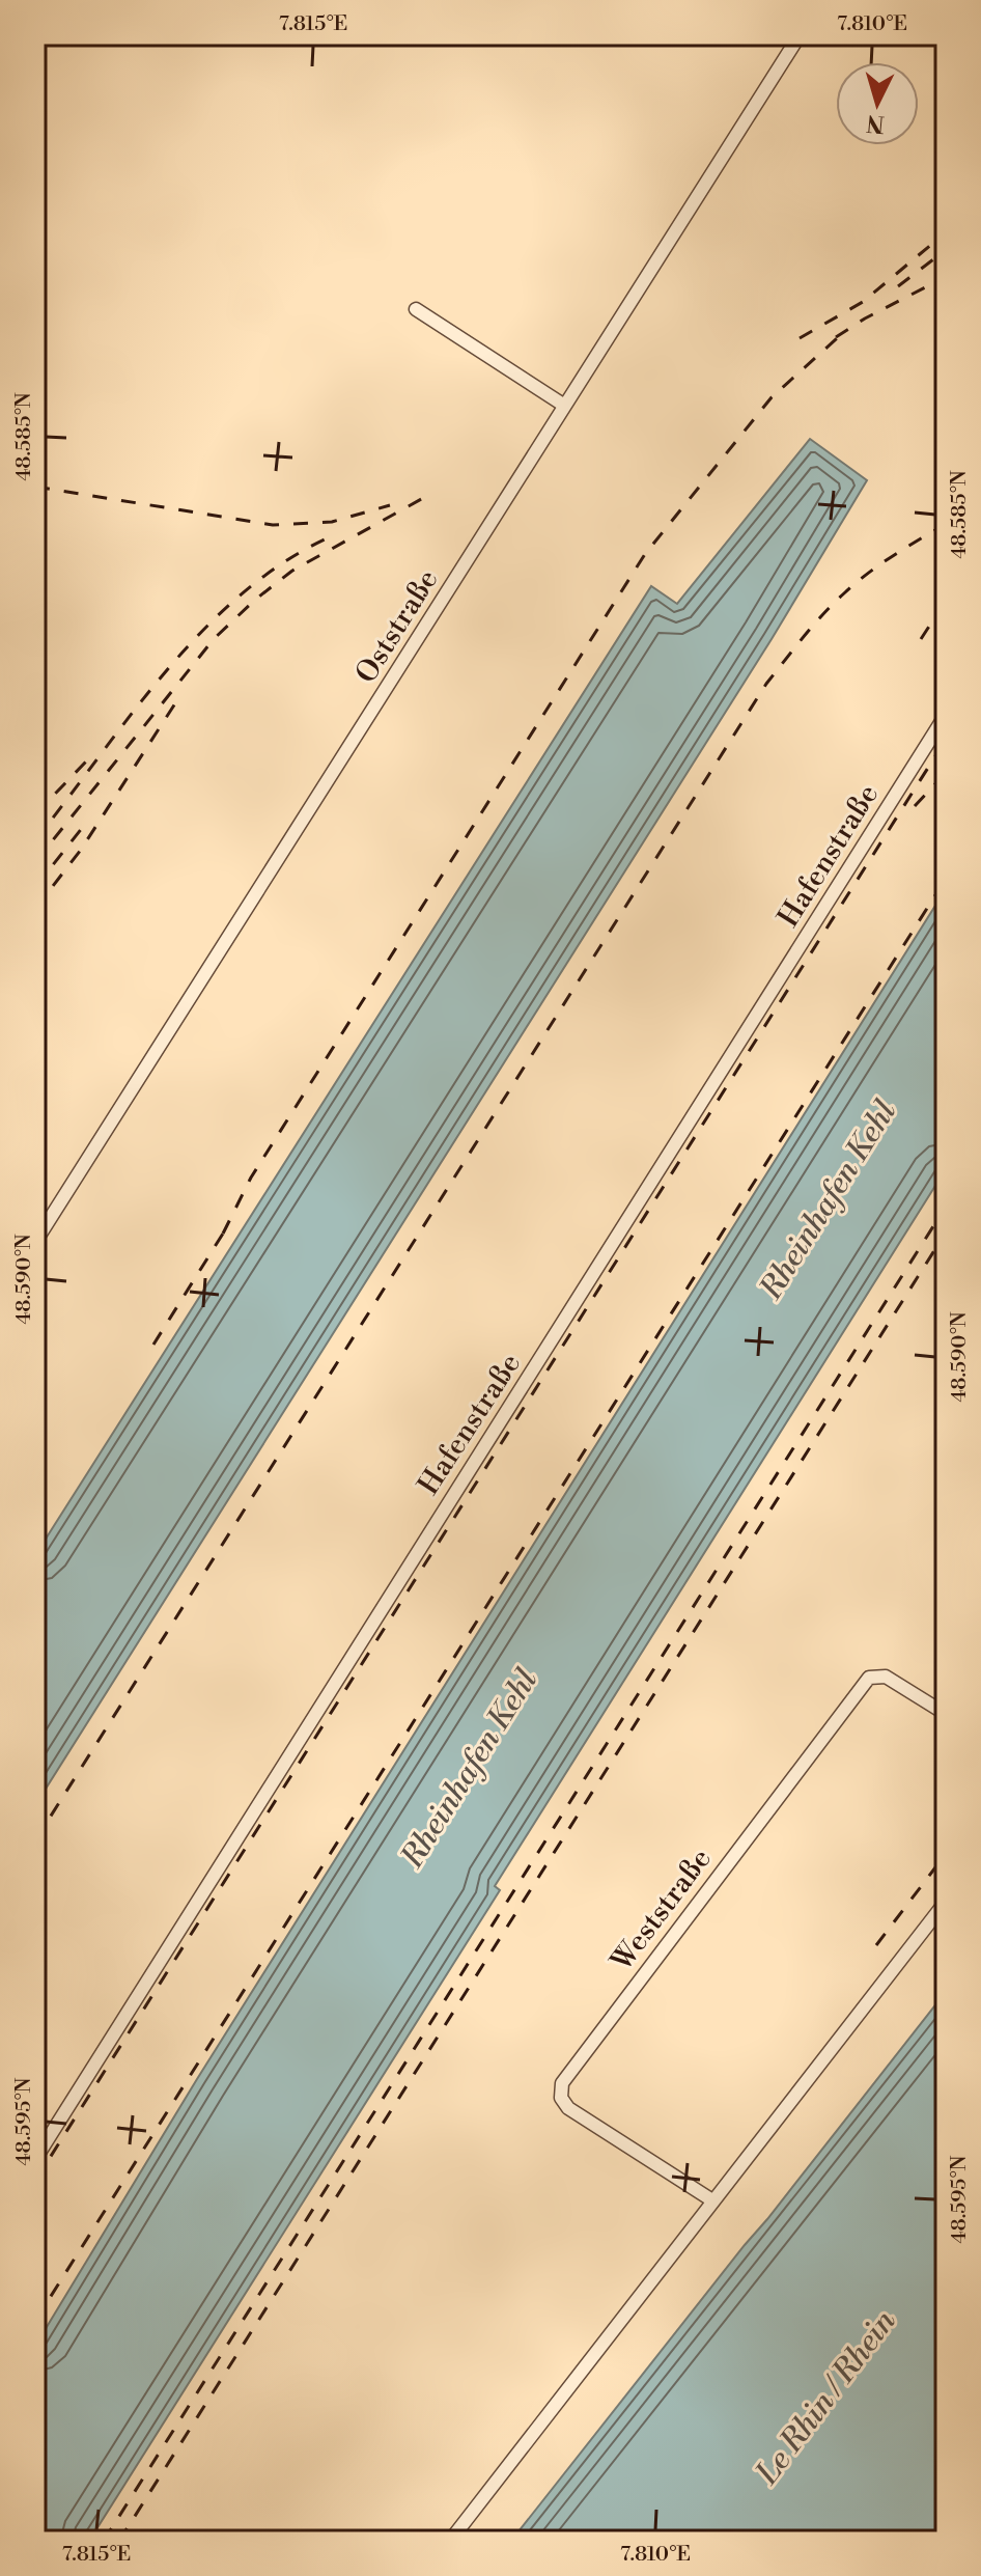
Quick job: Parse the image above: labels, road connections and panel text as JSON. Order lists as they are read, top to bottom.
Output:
{
  "streets": {
    "street": ["Oststraße", "Hafenstraße", "Weststraße"]
  },
  "water": ["Rheinhafen Kehl", "Le Rhin / Rhein"],
  "north": "bottom",
  "coordinates": [
    "7.815°E",
    "7.810°E",
    "48.585°N",
    "48.590°N",
    "48.595°N"
  ]
}
